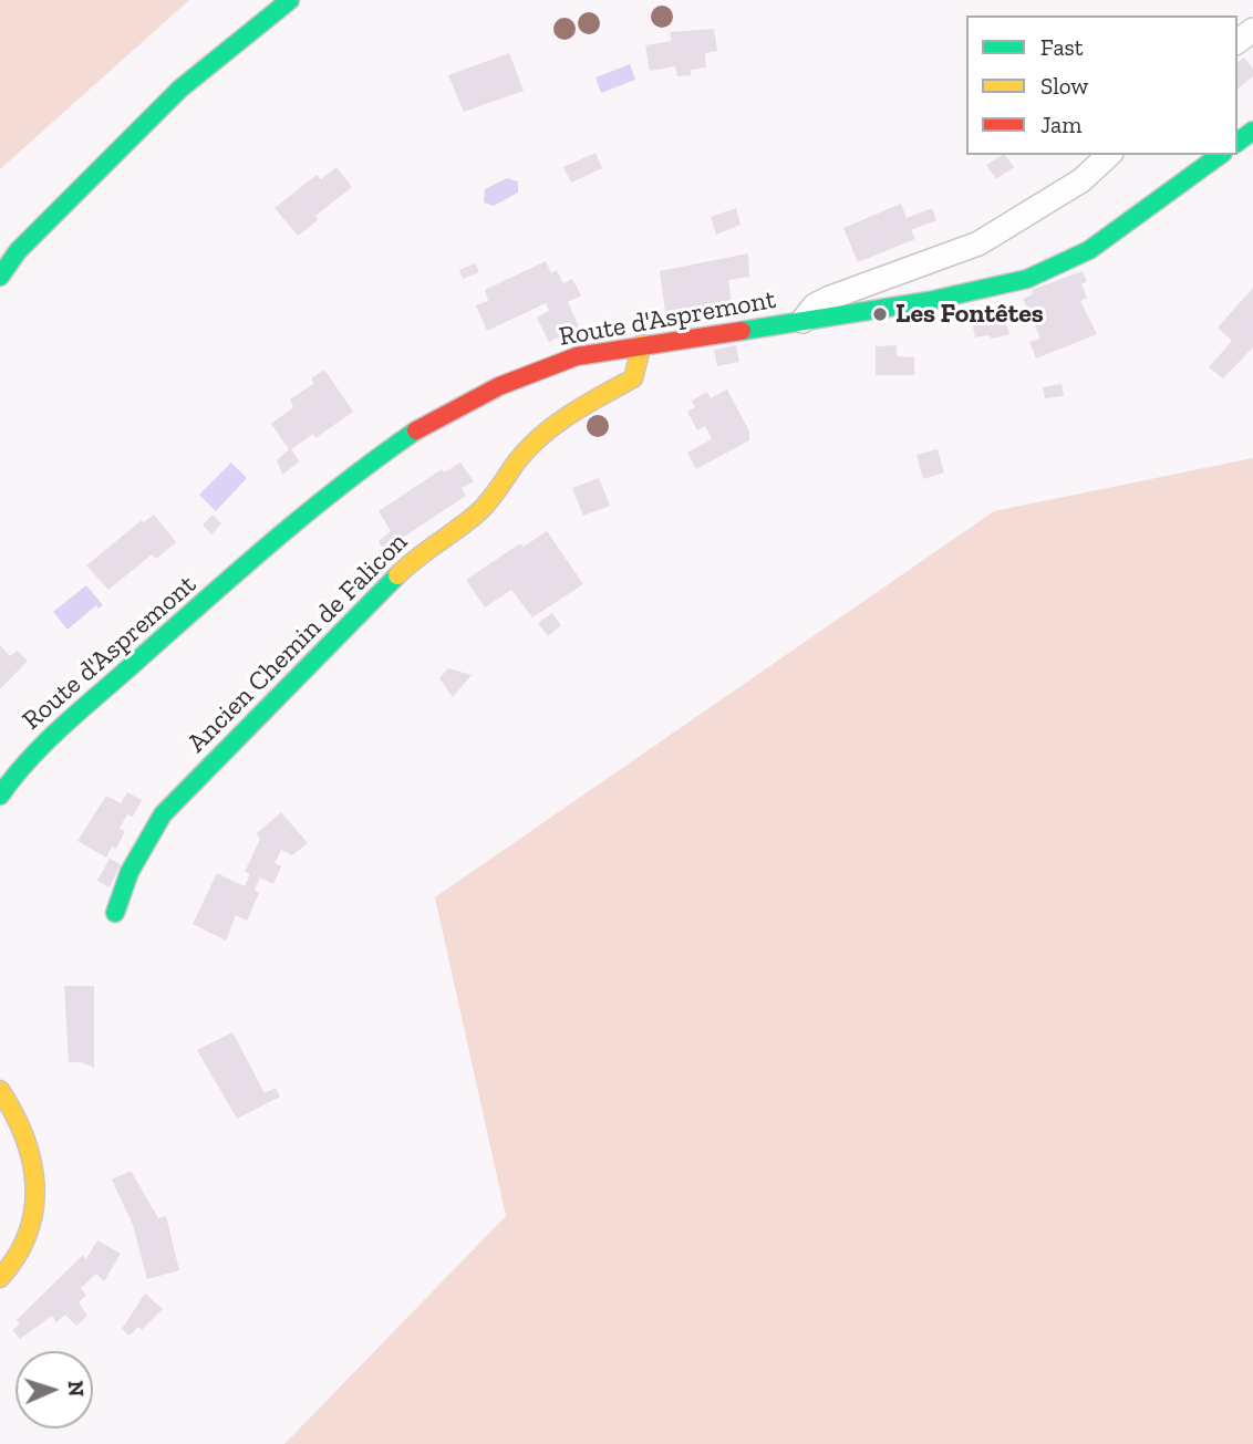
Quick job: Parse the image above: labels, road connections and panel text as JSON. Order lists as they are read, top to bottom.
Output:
{
  "streets": {
    "street": ["Route d'Aspremont", "Ancien Chemin de Falicon"]
  },
  "crossings": [
    ["Route d'Aspremont", "Ancien Chemin de Falicon"]
  ],
  "places": ["Les Fontêtes"],
  "legend": ["Fast", "Slow", "Jam"],
  "north": "right"
}
